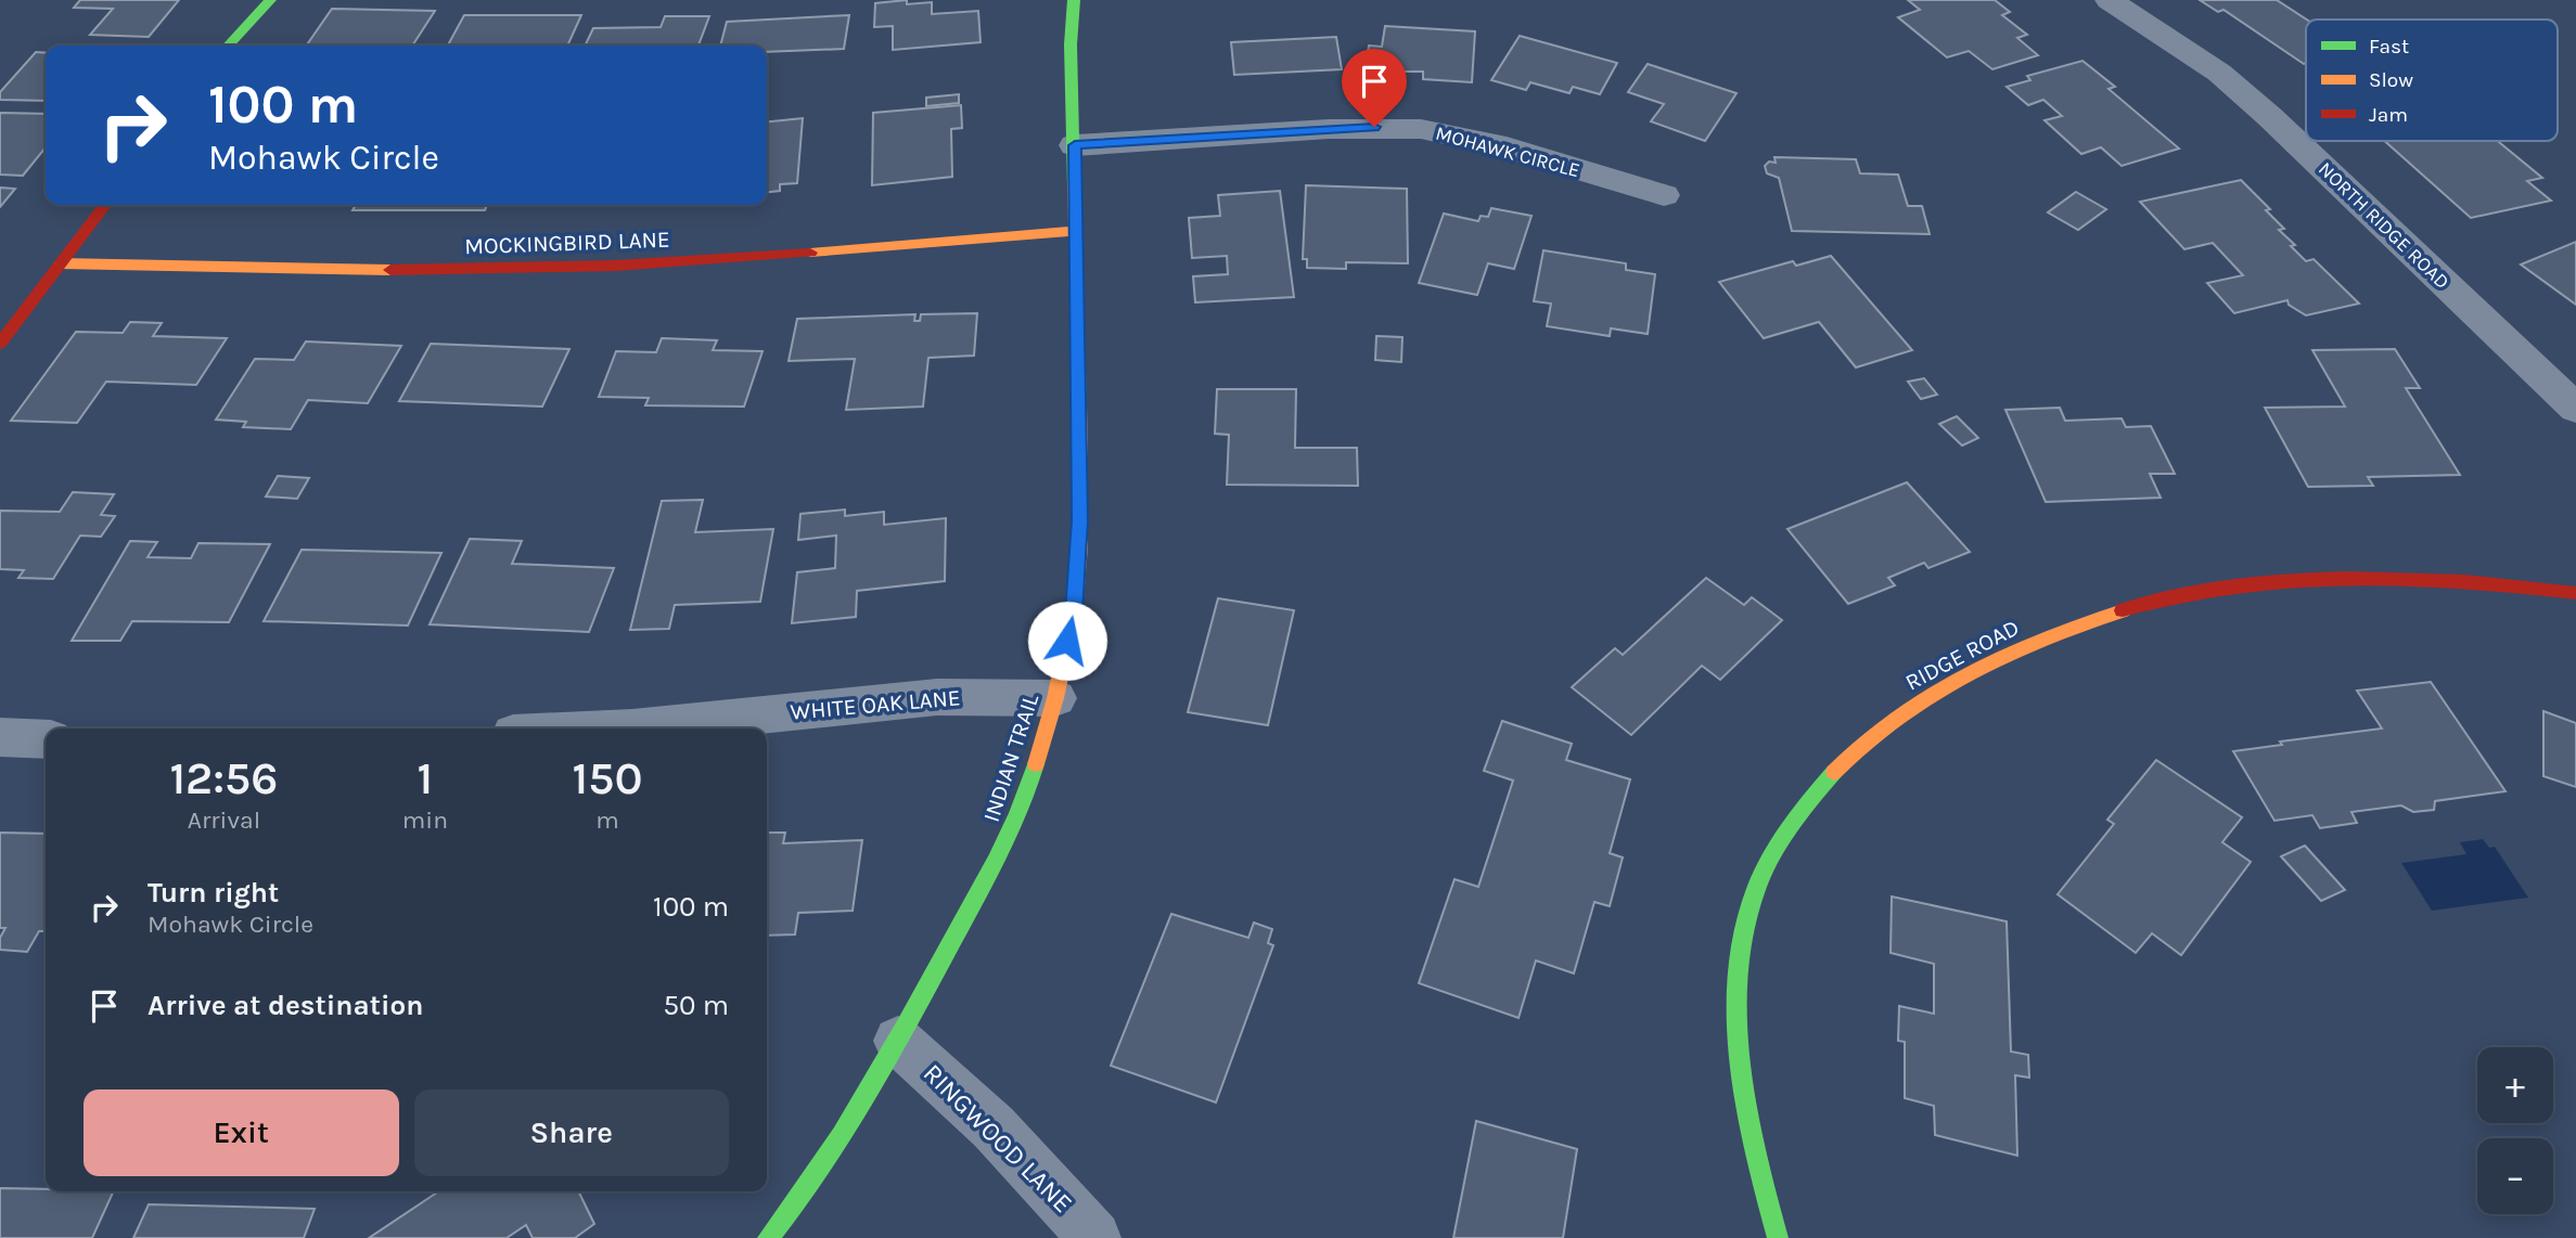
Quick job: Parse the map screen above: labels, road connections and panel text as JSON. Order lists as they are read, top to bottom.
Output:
{
  "streets": {
    "street": [
      "MOHAWK CIRCLE",
      "NORTH RIDGE ROAD",
      "MOCKINGBIRD LANE",
      "RIDGE ROAD",
      "WHITE OAK LANE",
      "INDIAN TRAIL",
      "RINGWOOD LANE"
    ]
  },
  "crossings": [
    ["MOHAWK CIRCLE", "INDIAN TRAIL"],
    ["MOCKINGBIRD LANE", "INDIAN TRAIL"],
    ["WHITE OAK LANE", "INDIAN TRAIL"],
    ["INDIAN TRAIL", "RINGWOOD LANE"]
  ],
  "legend": ["Fast", "Slow", "Jam"],
  "page": {
    "turn": ["100 m", "Mohawk Circle"],
    "eta": [
      "12:56",
      "Arrival",
      "1",
      "min",
      "150",
      "m"
    ],
    "list": [
      {
        "name": "Turn right",
        "note": "Mohawk Circle",
        "value": "100 m"
      },
      {
        "name": "Arrive at destination",
        "value": "50 m"
      }
    ],
    "map_buttons": ["+", "−"],
    "buttons": ["Exit", "Share"]
  }
}
